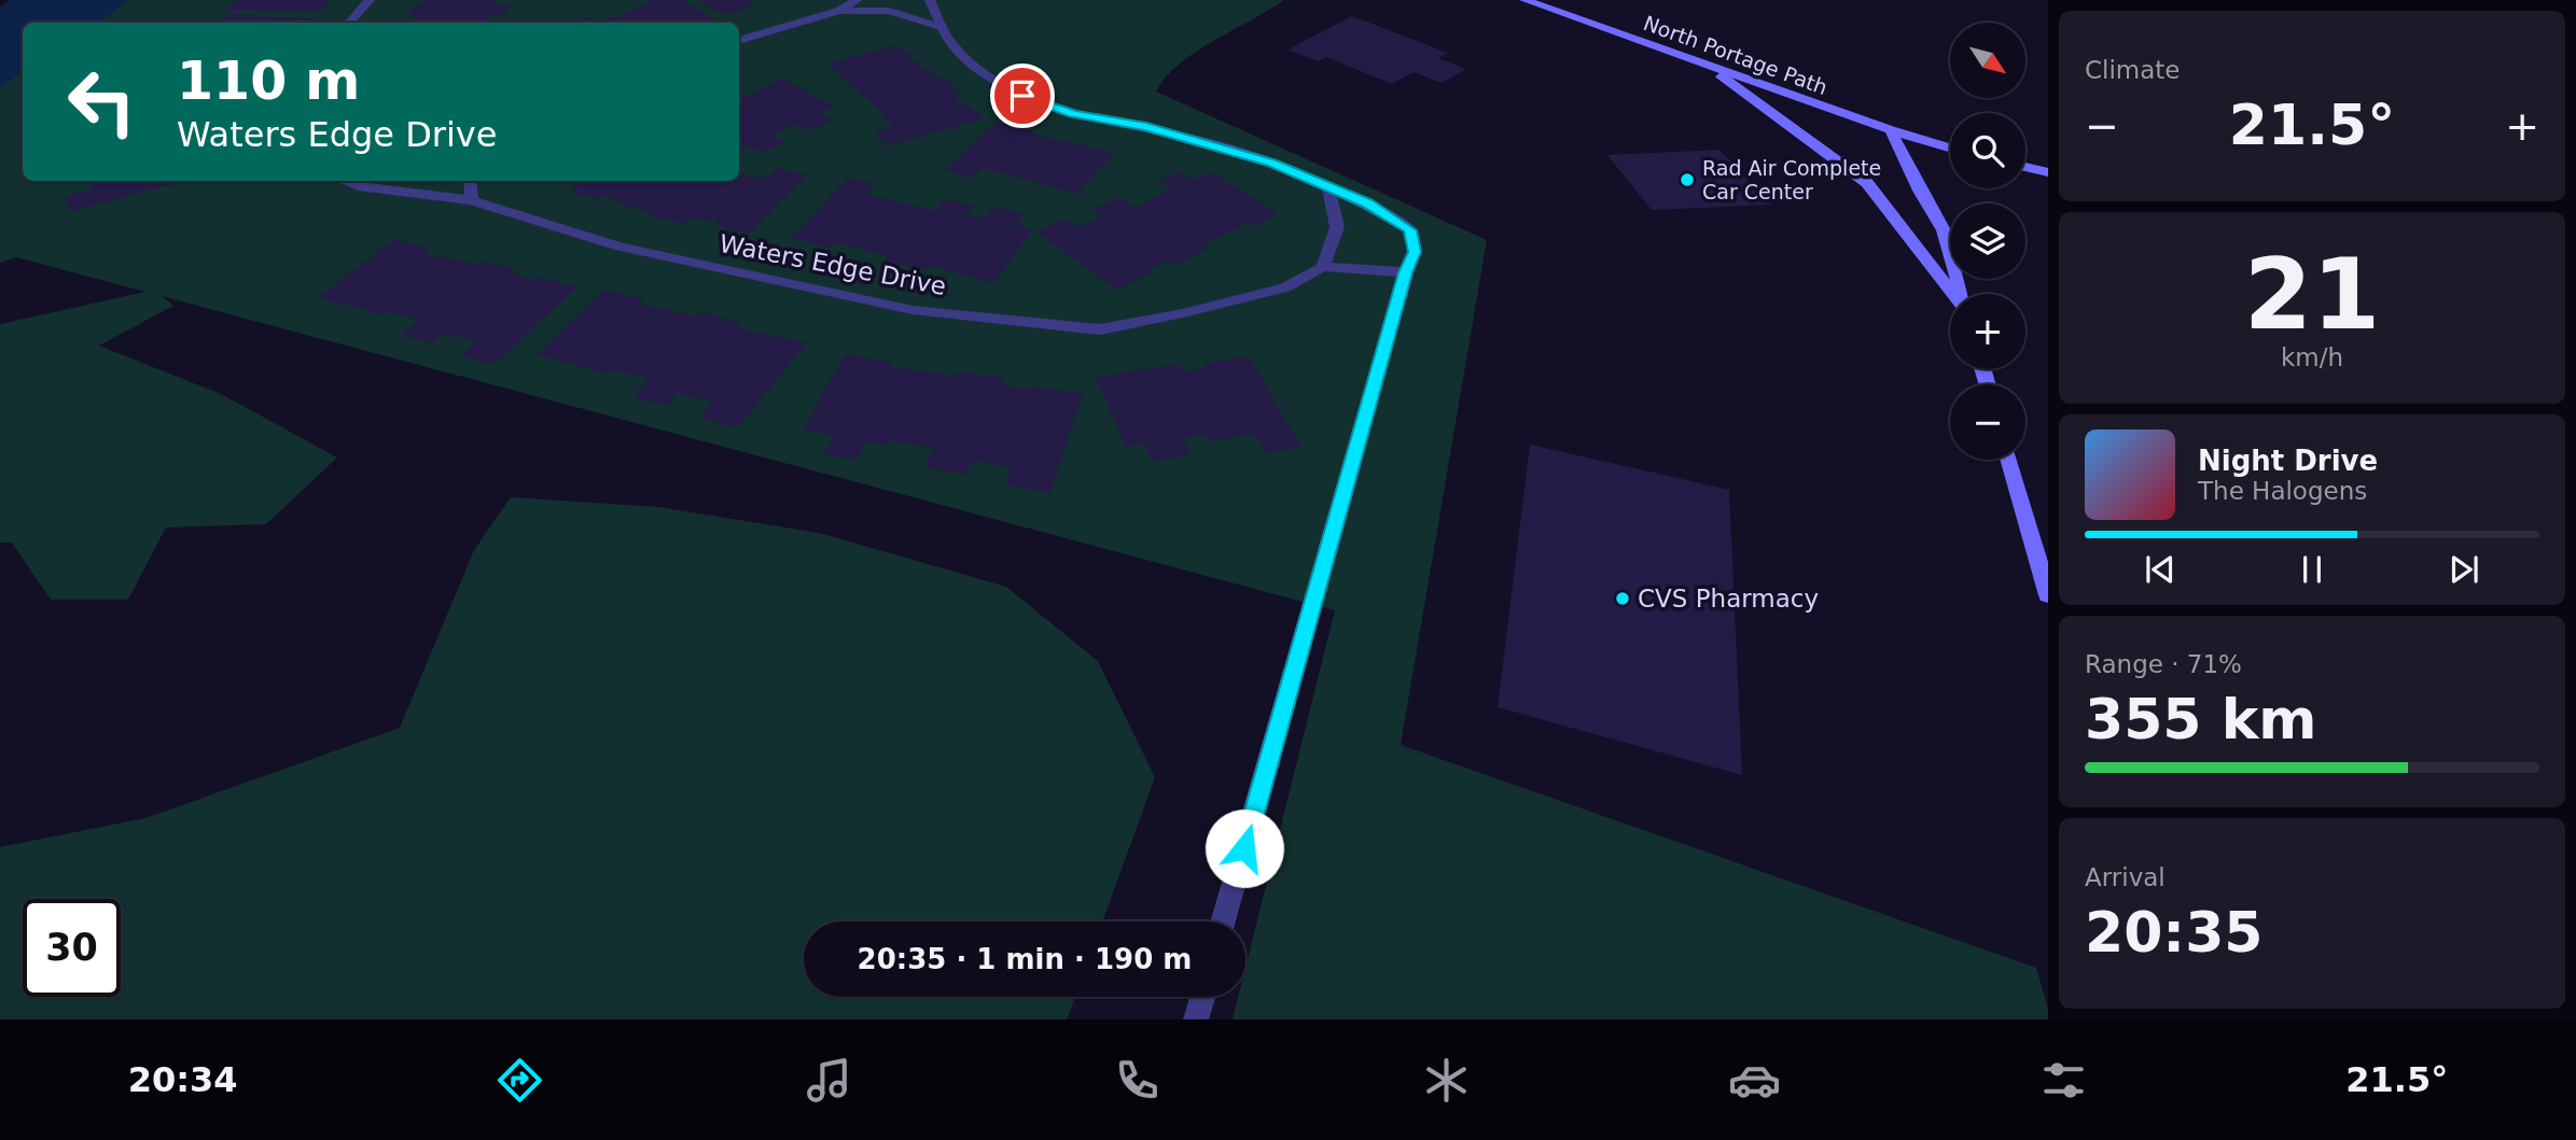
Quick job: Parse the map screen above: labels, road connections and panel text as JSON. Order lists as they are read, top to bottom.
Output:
{
  "streets": {
    "main road": ["North Portage Path"],
    "street": ["Waters Edge Drive"]
  },
  "places": ["Rad Air Complete Car Center", "CVS Pharmacy"],
  "north": "bottom right",
  "page": {
    "tile": [
      "Climate",
      ["21", "km/h"],
      ["Range · 71%", "355 km"],
      ["Arrival", "20:35"]
    ],
    "map_buttons": ["+", "−"],
    "turn": ["110 m", "Waters Edge Drive"],
    "heat": ["−", "21.5°", "+"],
    "song": ["Night Drive", "The Halogens"],
    "limit": "30",
    "trip": "20:35 · 1 min · 190 m",
    "tabs": ["20:34", "21.5°"]
  }
}
